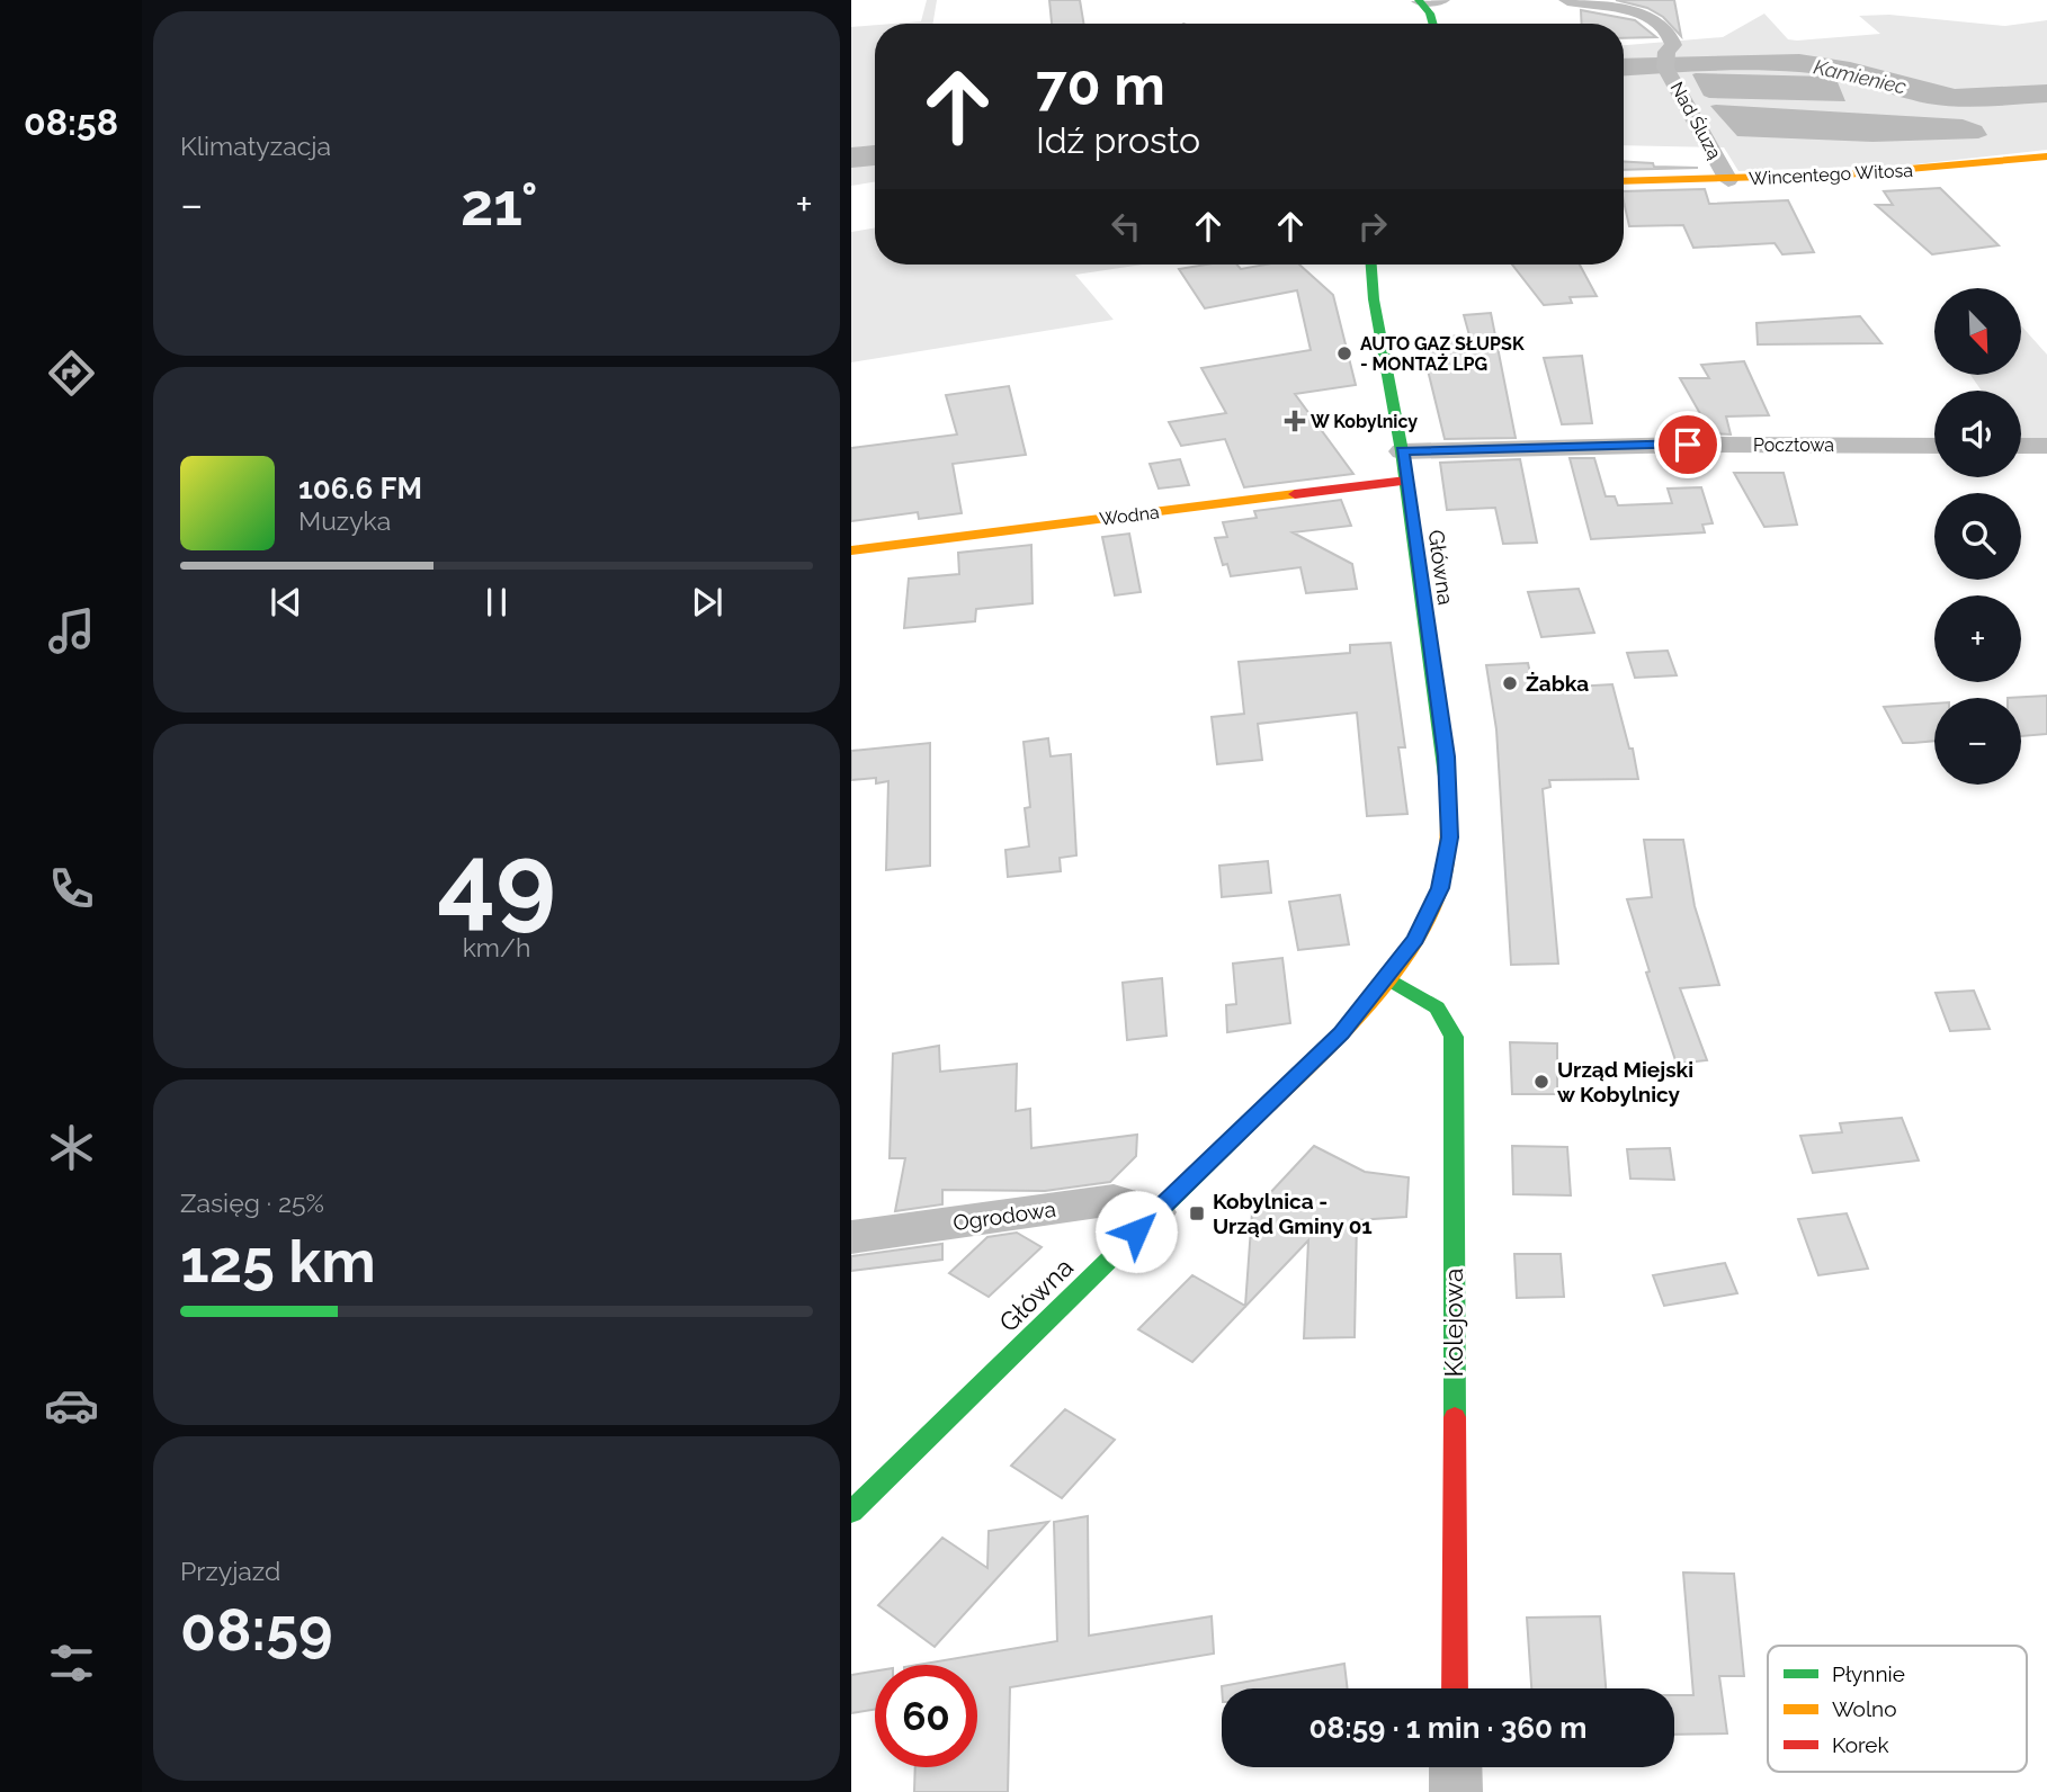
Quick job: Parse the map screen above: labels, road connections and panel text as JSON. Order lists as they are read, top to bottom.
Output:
{
  "streets": {
    "main road": [
      "Wincentego Witosa",
      "Wodna",
      "Główna",
      "Kolejowa"
    ],
    "street": ["Nad Śluzą", "Pocztowa", "Ogrodowa"]
  },
  "crossings": [
    ["Nad Śluzą", "Wincentego Witosa"],
    ["Pocztowa", "Główna"],
    ["Wodna", "Główna"],
    ["Główna", "Ogrodowa"],
    ["Główna", "Kolejowa"]
  ],
  "water": ["Kamieniec"],
  "places": {
    "other": ["AUTO GAZ SŁUPSK - MONTAŻ LPG", "Żabka", "Urząd Miejski w Kobylnicy"],
    "health": ["W Kobylnicy"],
    "transit": ["Kobylnica - Urząd Gminy 01"]
  },
  "legend": ["Płynnie", "Wolno", "Korek"],
  "north": "bottom right",
  "page": {
    "tabs": "08:58",
    "tile": [
      "Klimatyzacja",
      ["49", "km/h"],
      ["Zasięg · 25%", "125 km"],
      ["Przyjazd", "08:59"]
    ],
    "turn": ["70 m", "Idź prosto"],
    "heat": ["−", "21°", "+"],
    "map_buttons": ["+", "−"],
    "song": ["106.6 FM", "Muzyka"],
    "limit": "60",
    "trip": "08:59 · 1 min · 360 m"
  }
}
